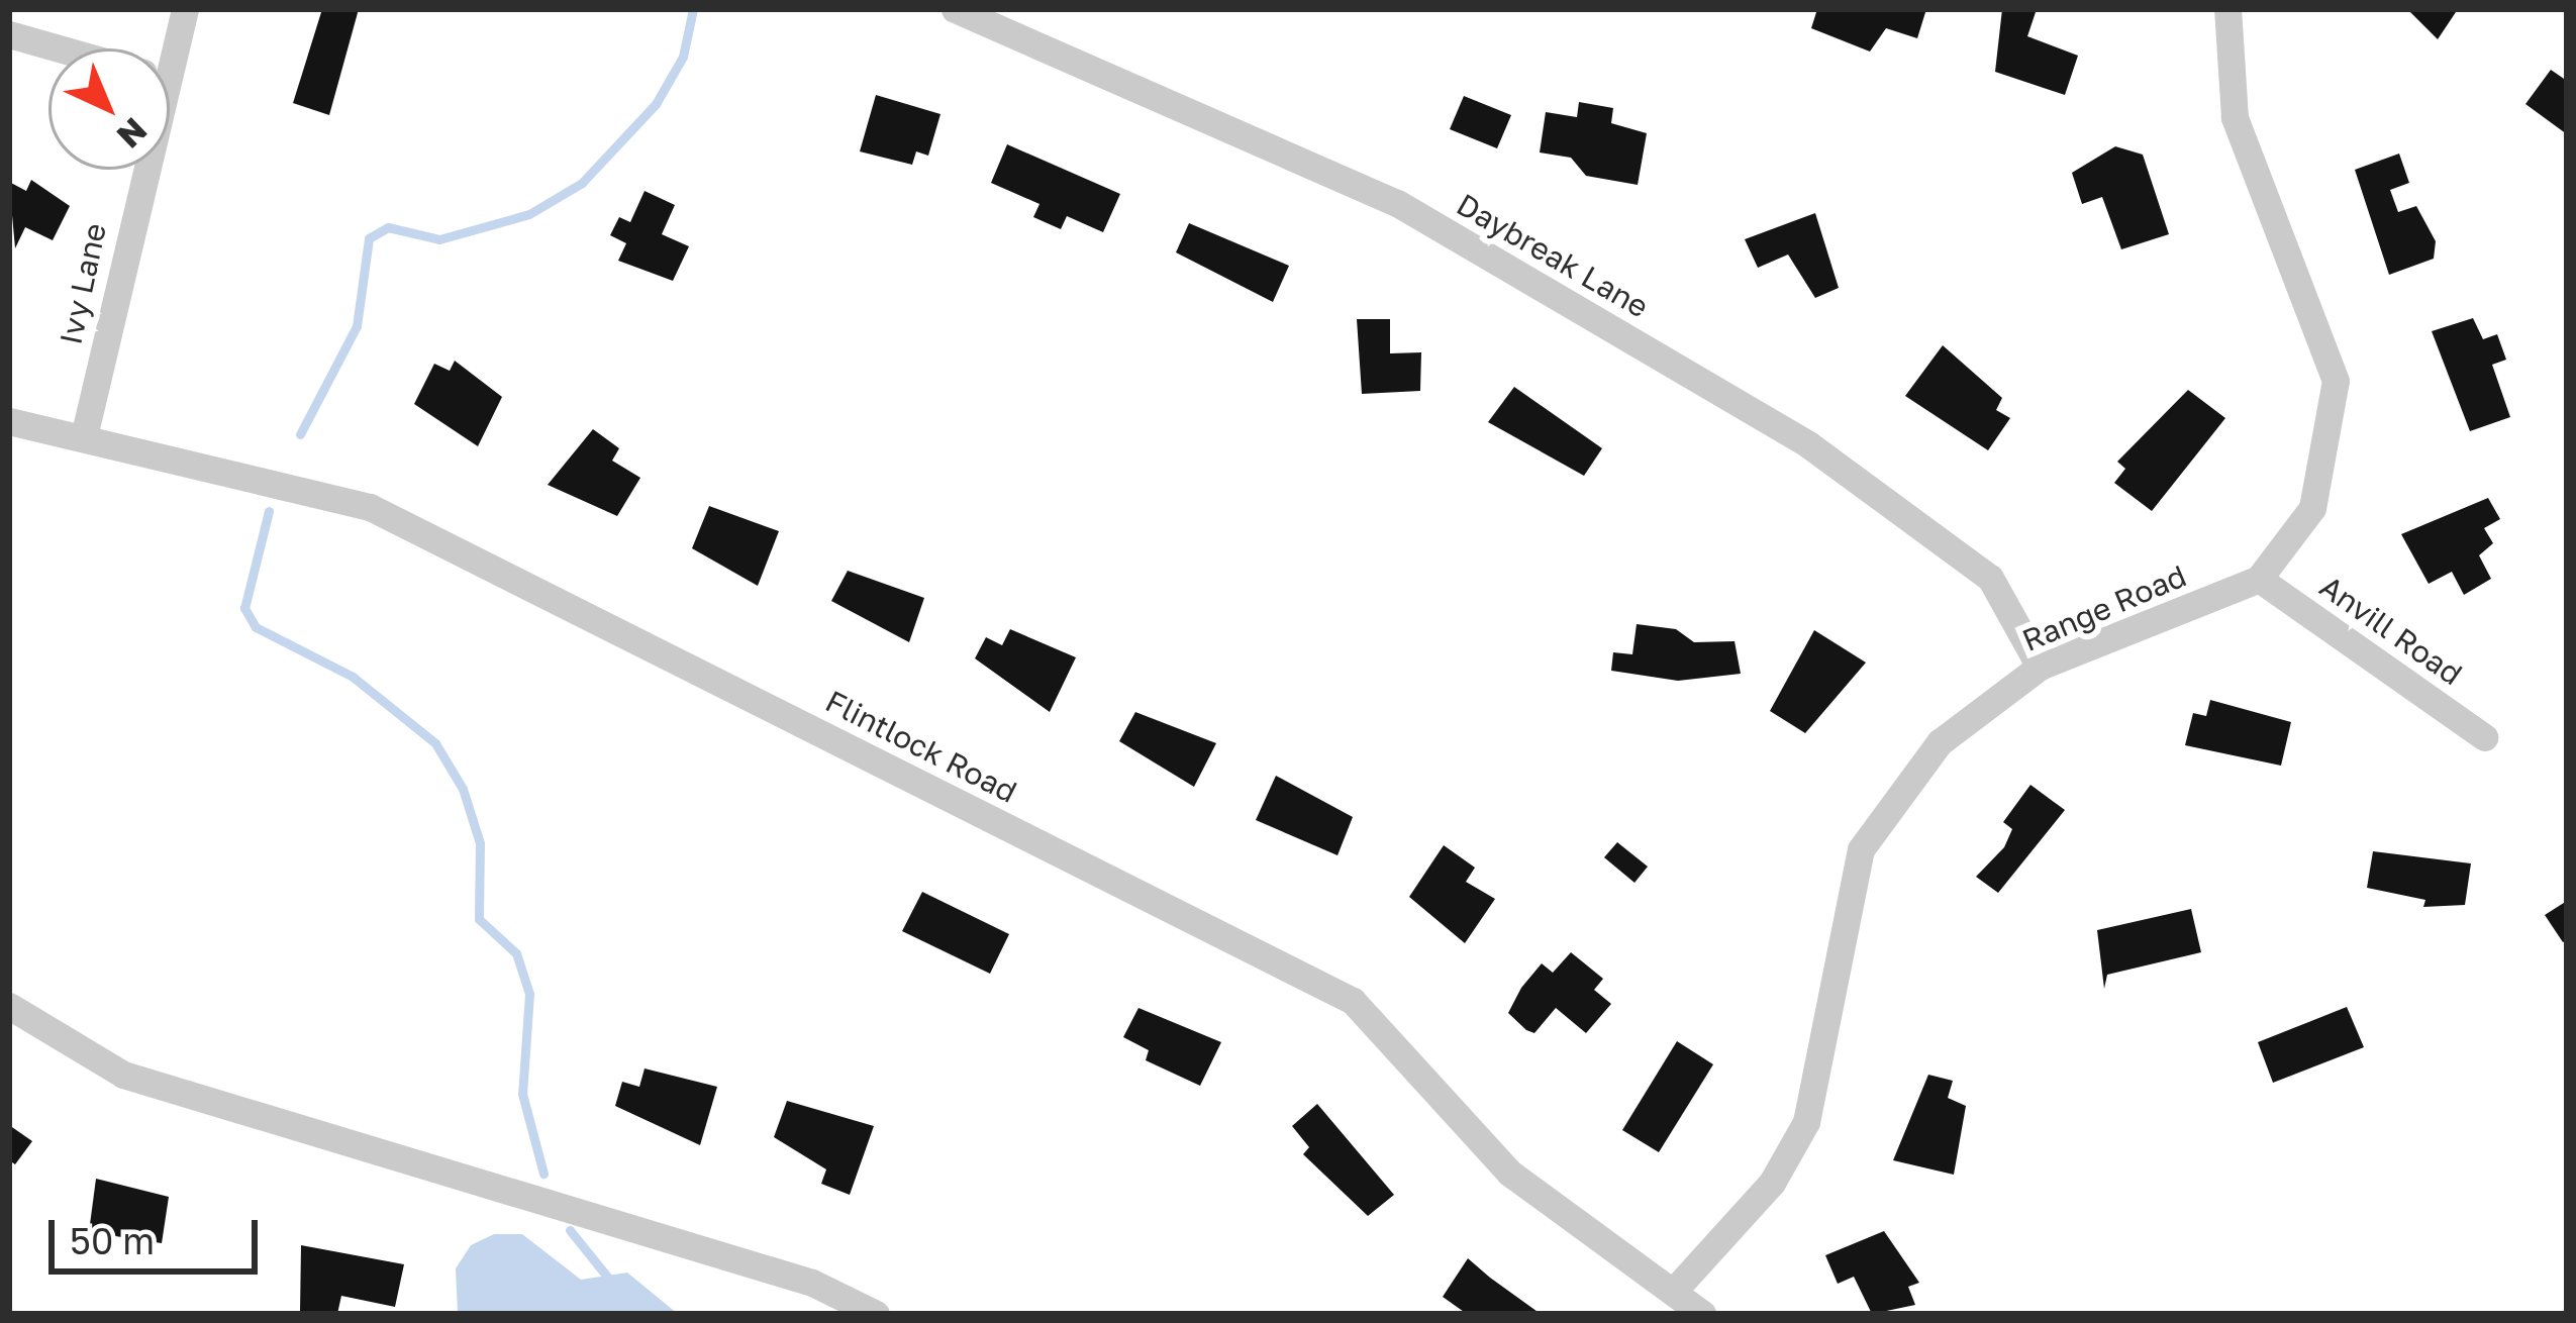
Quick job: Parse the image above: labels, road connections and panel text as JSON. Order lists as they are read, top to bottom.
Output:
{
  "streets": {
    "street": [
      "Daybreak Lane",
      "Ivy Lane",
      "Range Road",
      "Anvill Road",
      "Flintlock Road"
    ]
  },
  "crossings": [
    ["Daybreak Lane", "Range Road"],
    ["Ivy Lane", "Flintlock Road"],
    ["Range Road", "Anvill Road"],
    ["Range Road", "Flintlock Road"]
  ],
  "scale_bar": "50 m",
  "north": "bottom right"
}
